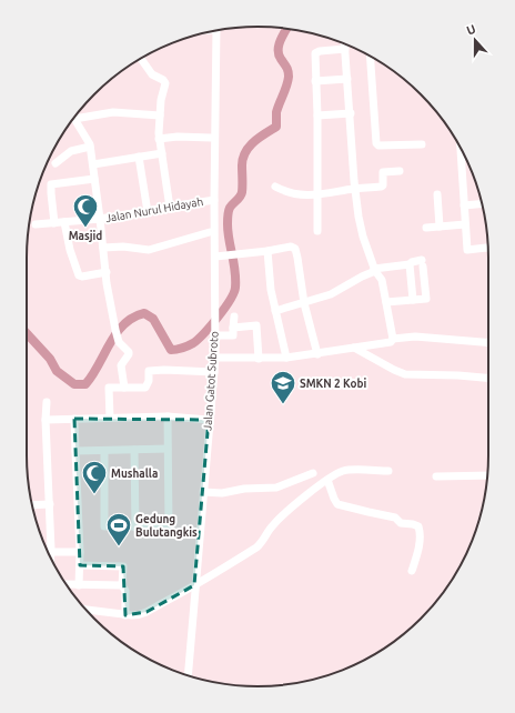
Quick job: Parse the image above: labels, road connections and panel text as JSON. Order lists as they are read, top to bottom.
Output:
{
  "streets": {
    "street": ["Jalan Nurul Hidayah", "Jalan Gatot Subroto"]
  },
  "crossings": [
    ["Jalan Nurul Hidayah", "Jalan Gatot Subroto"]
  ],
  "places": {
    "mosque": ["Masjid", "Mushalla"],
    "school or university": ["SMKN 2 Kobi"],
    "sports": ["Gedung Bulutangkis"]
  },
  "north": "top"
}
